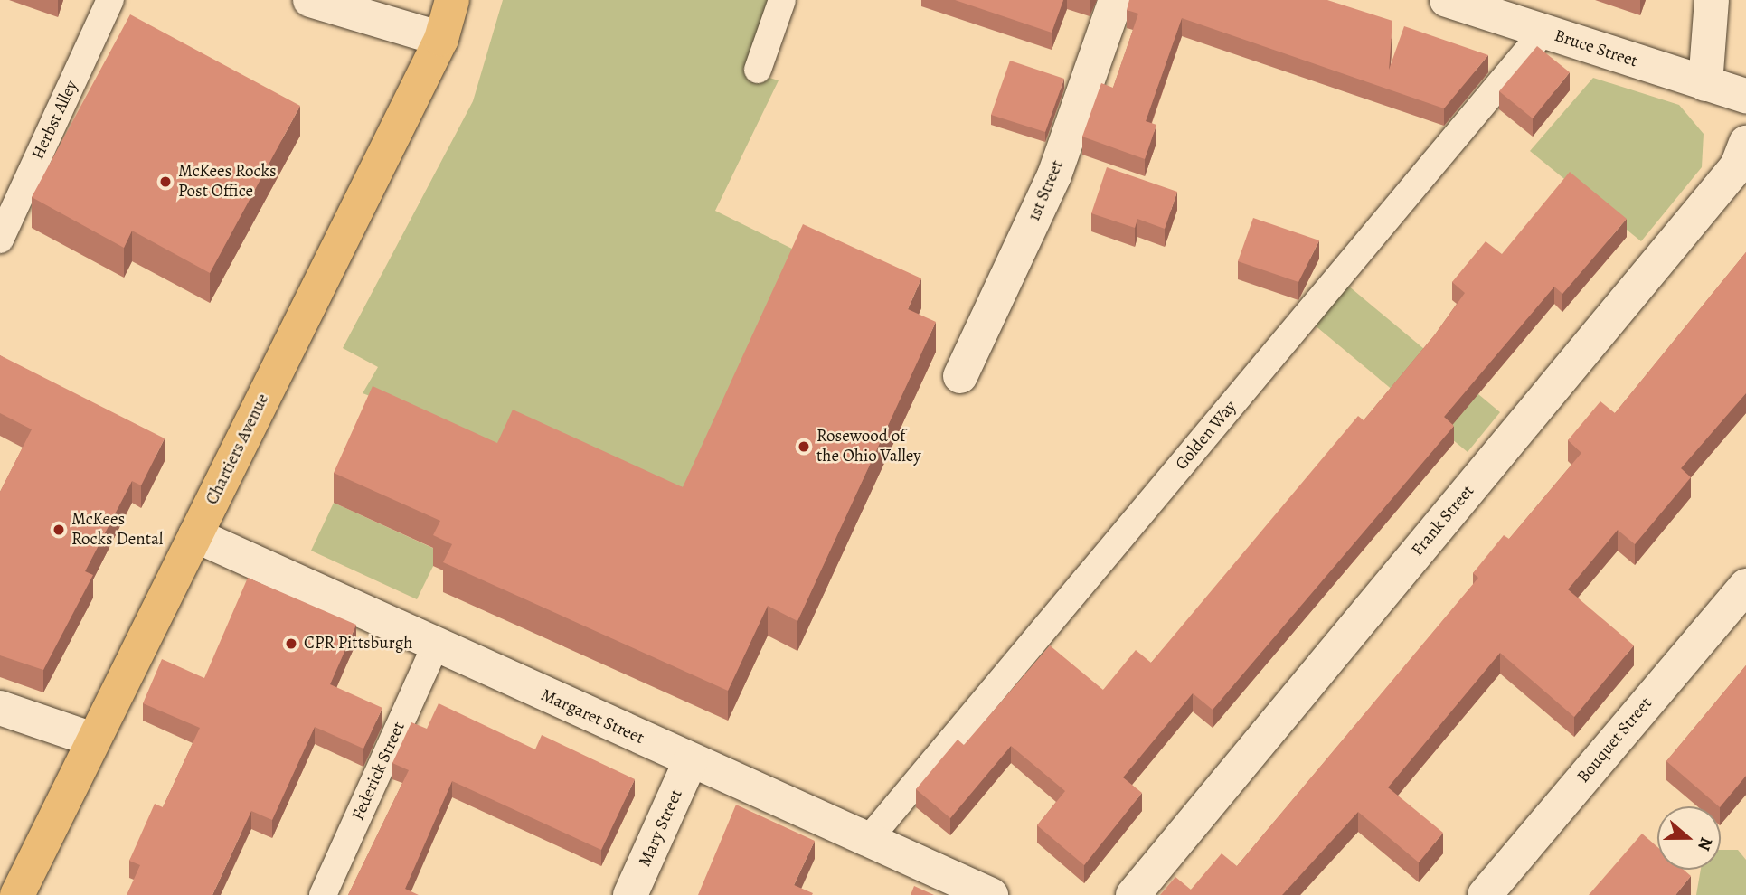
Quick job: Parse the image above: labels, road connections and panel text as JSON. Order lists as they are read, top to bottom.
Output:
{
  "streets": {
    "main road": ["Chartiers Avenue"],
    "street": [
      "Bruce Street",
      "1st Street",
      "Frank Street",
      "Margaret Street",
      "Bouquet Street",
      "Mary Street"
    ],
    "lane": ["Herbst Alley", "Golden Way", "Federick Street"]
  },
  "crossings": [
    ["Bruce Street", "Golden Way"],
    ["Golden Way", "Margaret Street"],
    ["Chartiers Avenue", "Margaret Street"],
    ["Margaret Street", "Federick Street"],
    ["Margaret Street", "Mary Street"]
  ],
  "places": [
    "McKees Rocks Post Office",
    "Rosewood of the Ohio Valley",
    "McKees Rocks Dental",
    "CPR Pittsburgh"
  ],
  "north": "right"
}
